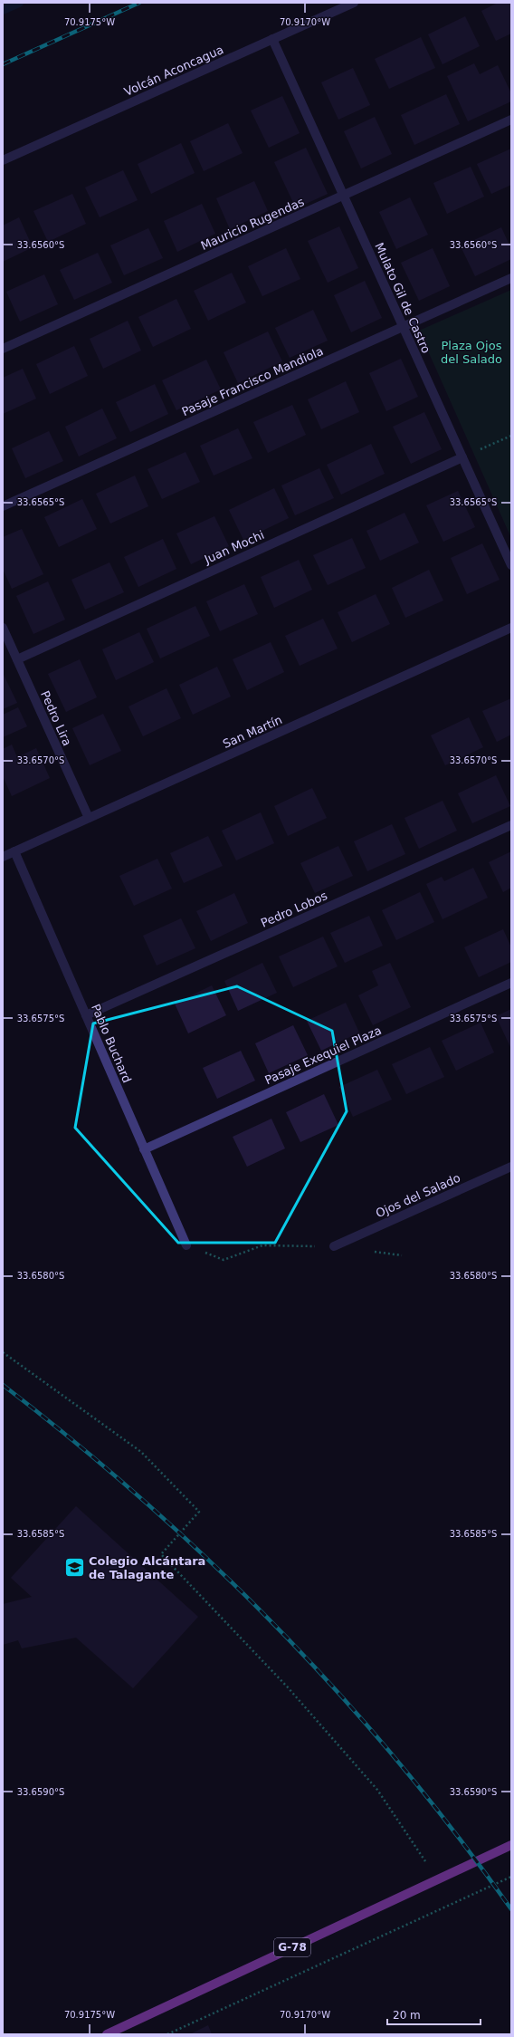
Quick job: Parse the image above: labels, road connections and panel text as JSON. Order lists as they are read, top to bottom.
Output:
{
  "streets": {
    "main road": ["G-78"],
    "street": [
      "Volcán Aconcagua",
      "Mauricio Rugendas",
      "Mulato Gil de Castro",
      "Pasaje Francisco Mandiola",
      "Juan Mochi",
      "Pedro Lira",
      "San Martín",
      "Pedro Lobos",
      "Pablo Buchard",
      "Pasaje Exequiel Plaza",
      "Ojos del Salado"
    ]
  },
  "crossings": [
    ["Volcán Aconcagua", "Mulato Gil de Castro"],
    ["Mauricio Rugendas", "Mulato Gil de Castro"],
    ["Mulato Gil de Castro", "Pasaje Francisco Mandiola"],
    ["Mulato Gil de Castro", "Juan Mochi"],
    ["Juan Mochi", "Pedro Lira"],
    ["Pedro Lira", "San Martín"],
    ["San Martín", "Pablo Buchard"],
    ["Pedro Lobos", "Pablo Buchard"],
    ["Pablo Buchard", "Pasaje Exequiel Plaza"]
  ],
  "parks": ["Plaza Ojos del Salado"],
  "places": {
    "school or university": ["Colegio Alcántara de Talagante"]
  },
  "scale_bar": "20 m",
  "coordinates": [
    "70.9175°W",
    "70.9170°W",
    "33.6560°S",
    "33.6565°S",
    "33.6570°S",
    "33.6575°S",
    "33.6580°S",
    "33.6585°S",
    "33.6590°S"
  ]
}
